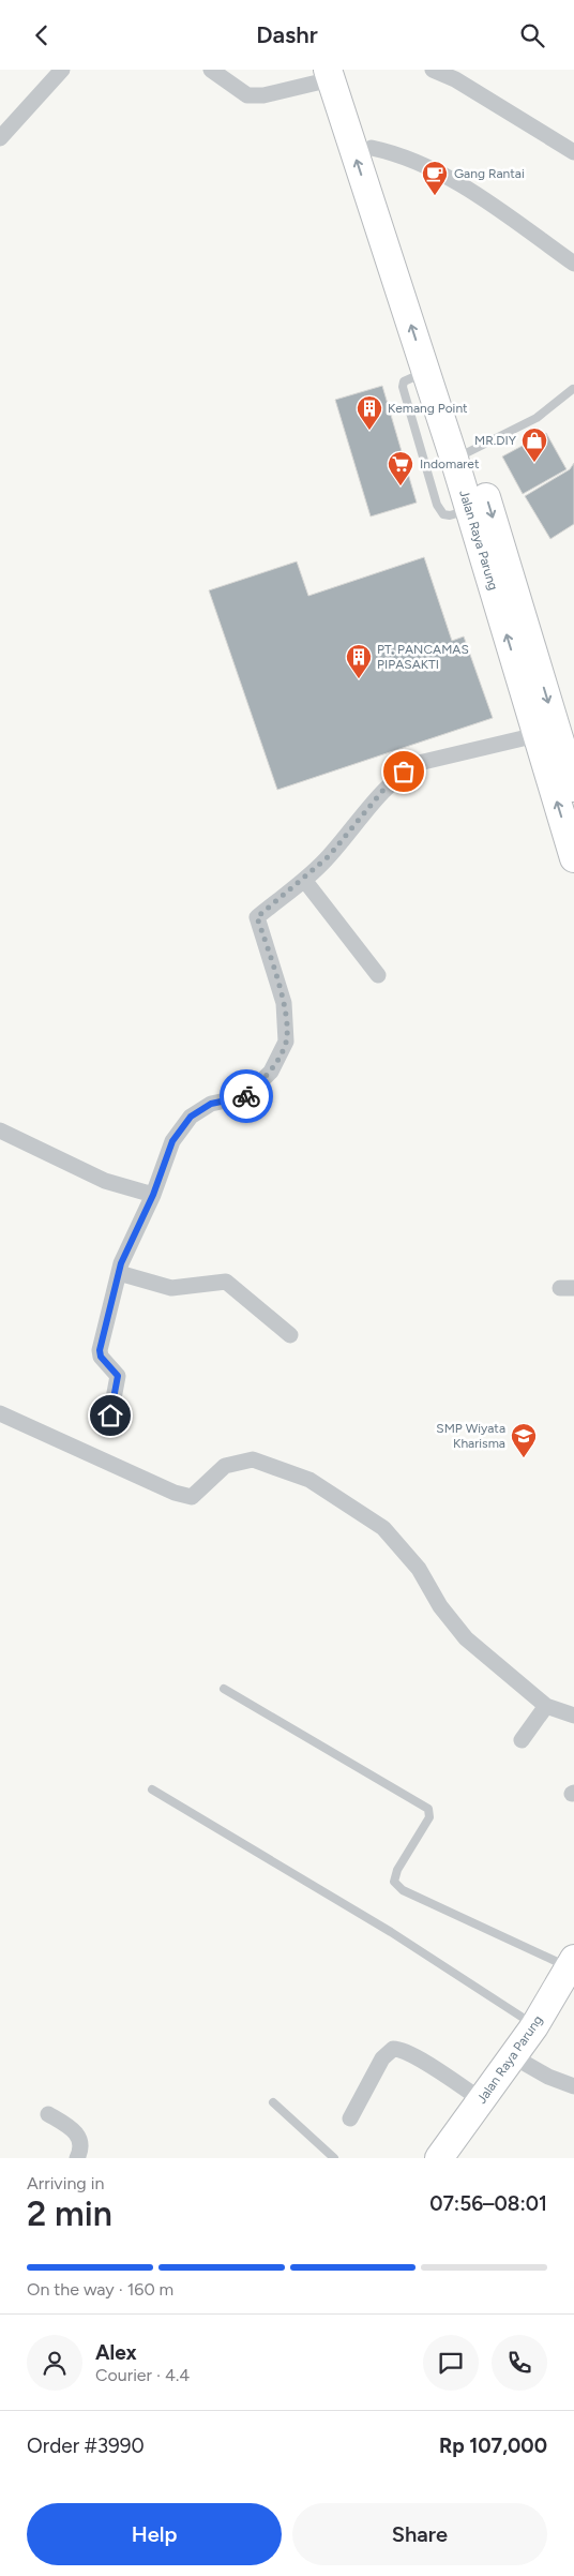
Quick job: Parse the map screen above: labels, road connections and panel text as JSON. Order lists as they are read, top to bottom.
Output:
{
  "streets": {
    "highway": ["Jalan Raya Parung"]
  },
  "places": {
    "cafe": ["Gang Rantai"],
    "building": ["Kemang Point", "PT. PANCAMAS PIPASAKTI"],
    "shop": ["MR.DIY"],
    "supermarket": ["Indomaret"],
    "school or university": ["SMP Wiyata Kharisma"]
  },
  "page": {
    "header": "Dashr",
    "heading": ["2 min", "Arriving in", "07:56–08:01"],
    "panel": [
      "Alex",
      "Courier · 4.4",
      "Order #3990",
      "Rp 107,000"
    ],
    "bar": "On the way · 160 m",
    "buttons": ["Help", "Share"]
  }
}
